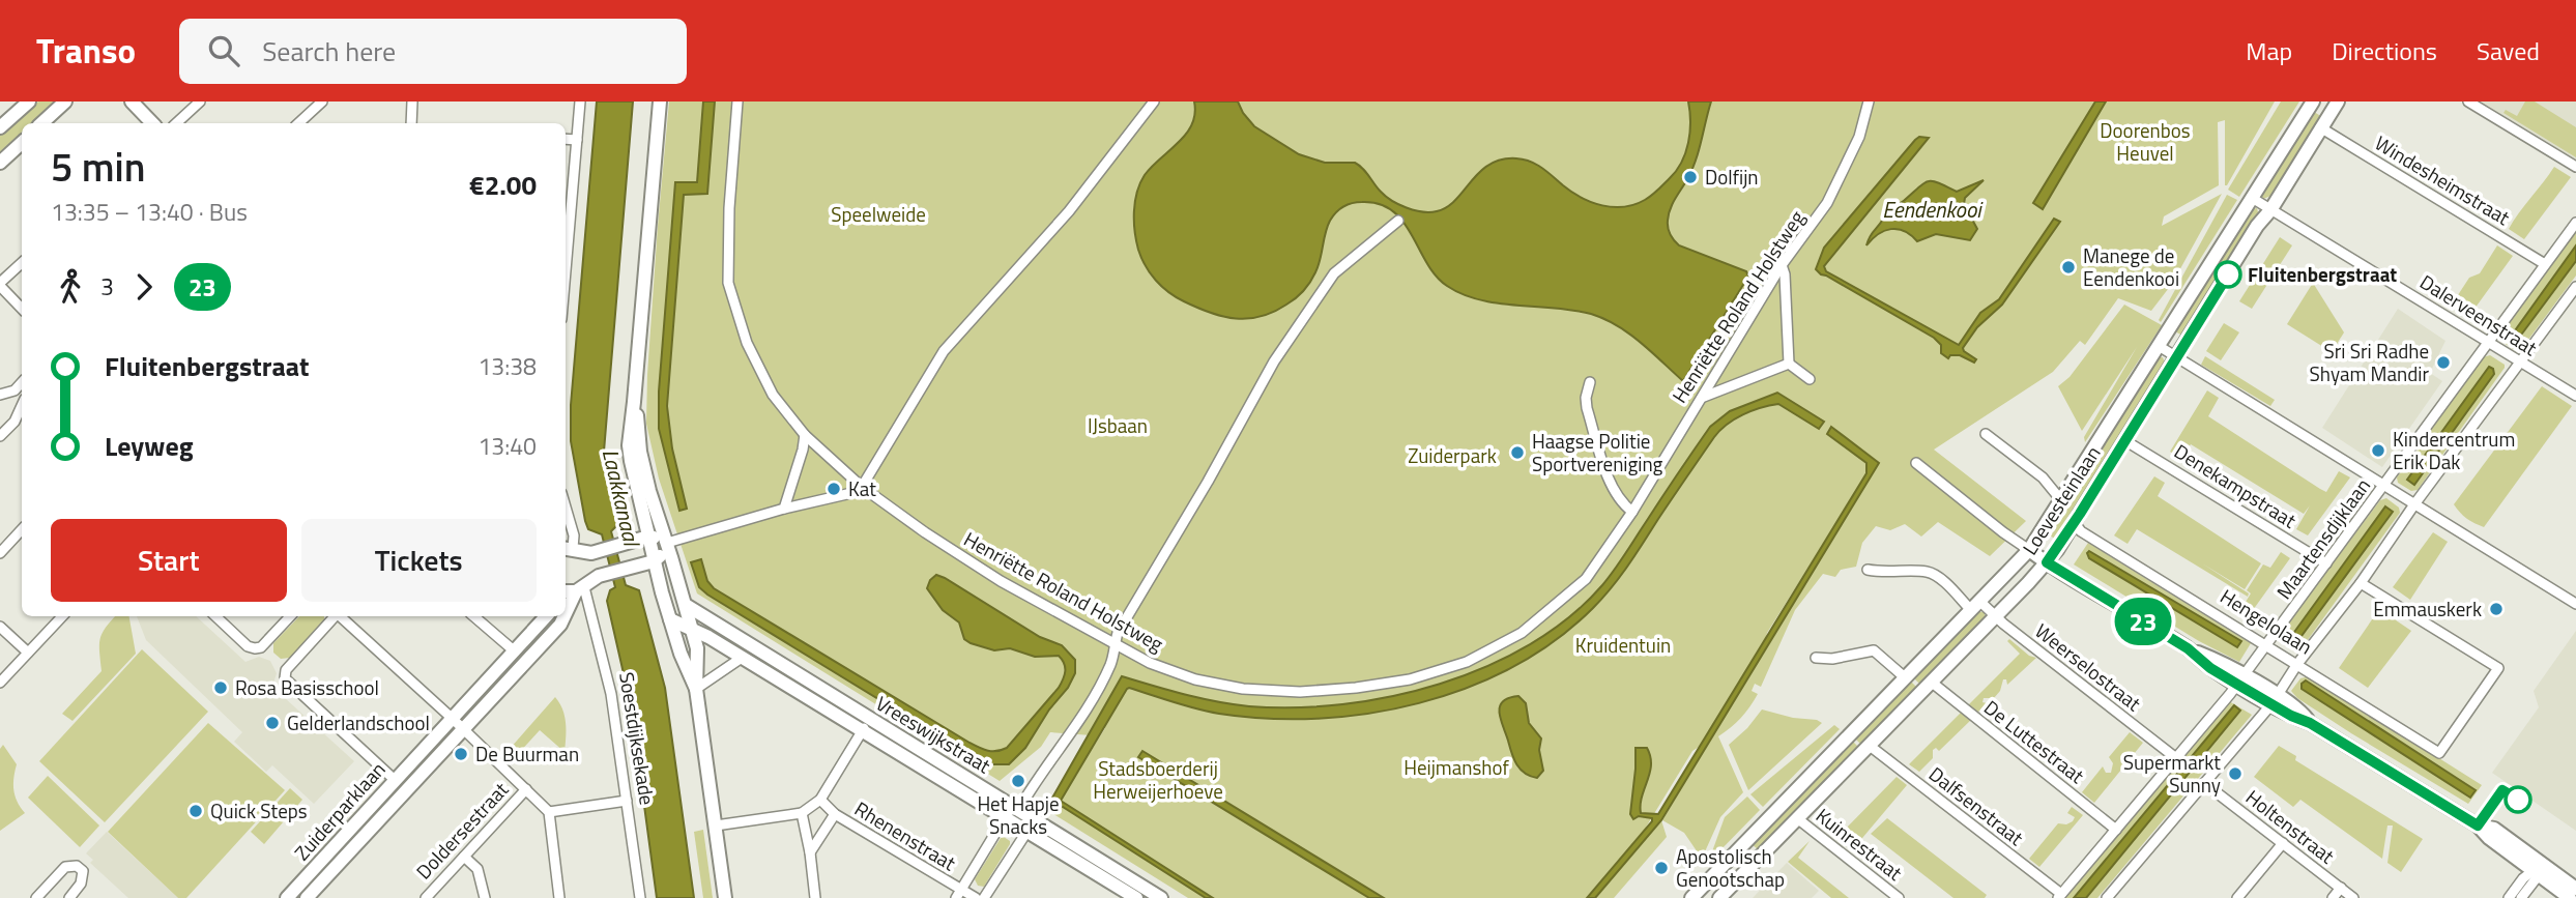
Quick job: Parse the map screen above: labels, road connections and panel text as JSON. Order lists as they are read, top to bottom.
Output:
{
  "streets": {
    "main road": ["Loevesteinlaan", "Vreeswijkstraat", "Zuiderparklaan"],
    "street": [
      "Windesheimstraat",
      "Henriëtte Roland Holstweg",
      "Dalerveenstraat",
      "Denekampstraat",
      "Maartensdijklaan",
      "Hengelolaan",
      "Weerselostraat",
      "Soestdijksekade",
      "De Luttestraat",
      "Dalfsenstraat",
      "Holtenstraat",
      "Doldersestraat",
      "Rhenenstraat",
      "Kuinrestraat"
    ]
  },
  "crossings": [
    ["Windesheimstraat", "Loevesteinlaan"],
    ["Windesheimstraat", "Maartensdijklaan"],
    ["Dalerveenstraat", "Loevesteinlaan"],
    ["Dalerveenstraat", "Maartensdijklaan"],
    ["Denekampstraat", "Loevesteinlaan"],
    ["Denekampstraat", "Maartensdijklaan"],
    ["Loevesteinlaan", "Hengelolaan"],
    ["Loevesteinlaan", "Weerselostraat"],
    ["Loevesteinlaan", "De Luttestraat"],
    ["Loevesteinlaan", "Dalfsenstraat"],
    ["Loevesteinlaan", "Kuinrestraat"],
    ["Maartensdijklaan", "Hengelolaan"],
    ["Maartensdijklaan", "Weerselostraat"],
    ["Maartensdijklaan", "De Luttestraat"],
    ["Maartensdijklaan", "Dalfsenstraat"],
    ["Soestdijksekade", "Zuiderparklaan"]
  ],
  "water": ["Eendenkooi", "Laakkanaal"],
  "parks": [
    "Doorenbos Heuvel",
    "Speelweide",
    "IJsbaan",
    "Zuiderpark",
    "Kruidentuin",
    "Heijmanshof",
    "Stadsboerderij Herweijerhoeve"
  ],
  "places": [
    "Dolfijn",
    "Manege de Eendenkooi",
    "Fluitenbergstraat",
    "Sri Sri Radhe Shyam Mandir",
    "Kindercentrum Erik Dak",
    "Haagse Politie Sportvereniging",
    "Kat",
    "Emmauskerk",
    "Rosa Basisschool",
    "Gelderlandschool",
    "De Buurman",
    "Supermarkt Sunny",
    "Het Hapje Snacks",
    "Quick Steps",
    "Apostolisch Genootschap"
  ],
  "lines": ["bus line 23"],
  "page": {
    "header": "Transo",
    "search": "Search here",
    "nav": ["Map", "Directions", "Saved"],
    "on_map": "23",
    "heading": ["5 min", "13:35 – 13:40 · Bus", "€2.00"],
    "legs": ["3", "23"],
    "list": [
      {
        "name": "Fluitenbergstraat",
        "value": "13:38"
      },
      {
        "name": "Leyweg",
        "value": "13:40"
      }
    ],
    "buttons": ["Start", "Tickets"]
  }
}
